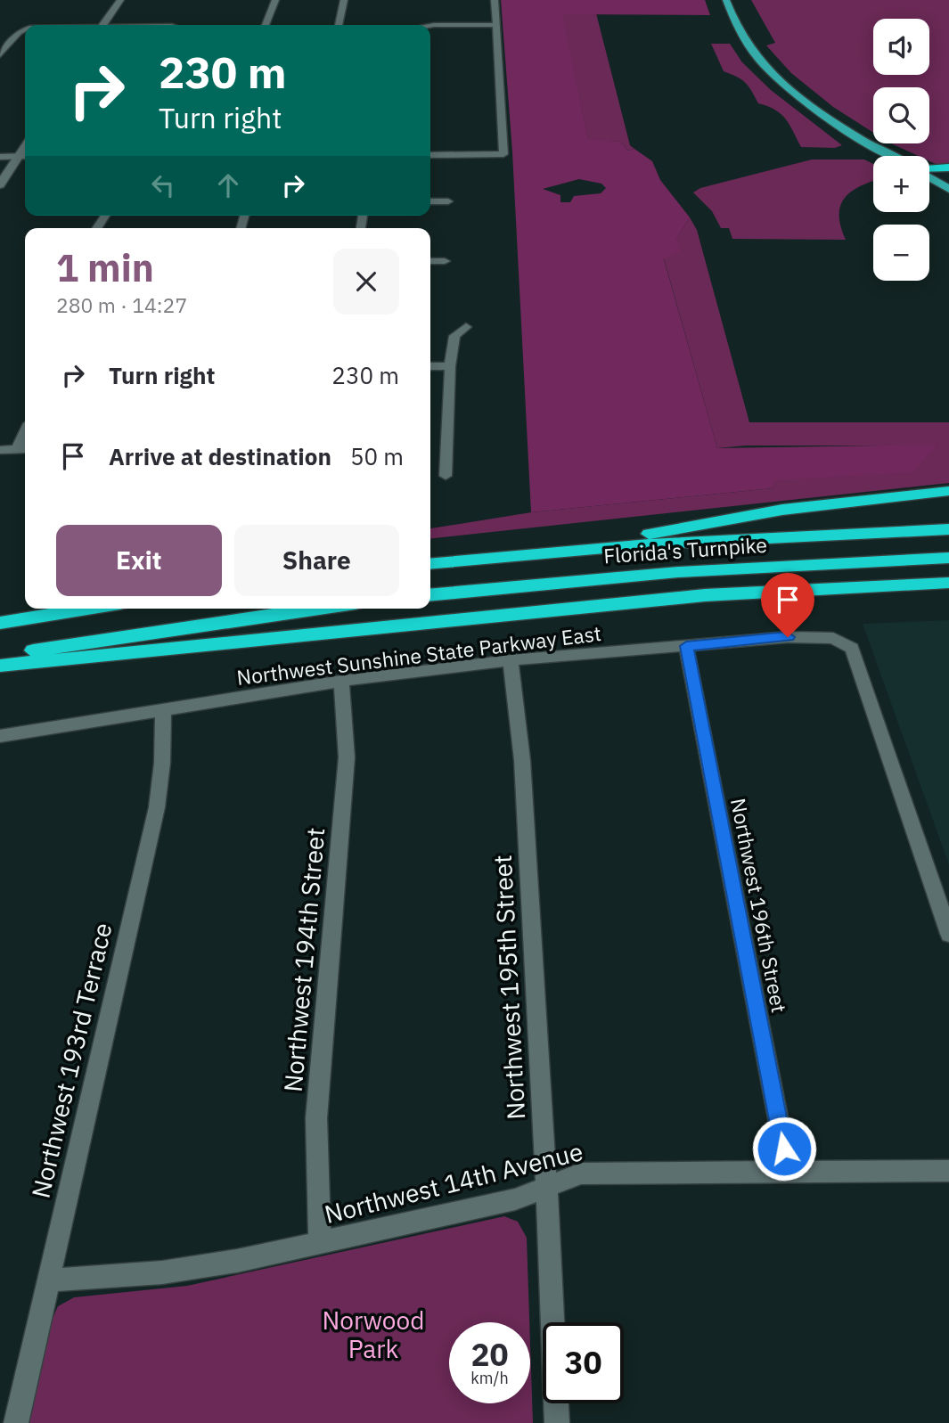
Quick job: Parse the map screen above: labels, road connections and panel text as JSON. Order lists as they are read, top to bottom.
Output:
{
  "streets": {
    "highway": ["Florida's Turnpike"],
    "street": [
      "Northwest Sunshine State Parkway East",
      "Northwest 196th Street",
      "Northwest 194th Street",
      "Northwest 195th Street",
      "Northwest 193rd Terrace",
      "Northwest 14th Avenue"
    ]
  },
  "crossings": [
    ["Northwest Sunshine State Parkway East", "Northwest 196th Street"],
    ["Northwest Sunshine State Parkway East", "Northwest 194th Street"],
    ["Northwest Sunshine State Parkway East", "Northwest 195th Street"],
    ["Northwest Sunshine State Parkway East", "Northwest 193rd Terrace"],
    ["Northwest 196th Street", "Northwest 14th Avenue"],
    ["Northwest 194th Street", "Northwest 14th Avenue"],
    ["Northwest 195th Street", "Northwest 14th Avenue"],
    ["Northwest 193rd Terrace", "Northwest 14th Avenue"]
  ],
  "parks": ["Norwood Park"],
  "page": {
    "map_buttons": ["+", "−"],
    "turn": ["230 m", "Turn right"],
    "heading": ["1 min", "280 m · 14:27"],
    "list": [
      {
        "name": "Turn right",
        "value": "230 m"
      },
      {
        "name": "Arrive at destination",
        "value": "50 m"
      }
    ],
    "buttons": ["Exit", "Share"],
    "speed": "20 km/h",
    "limit": "30"
  }
}
